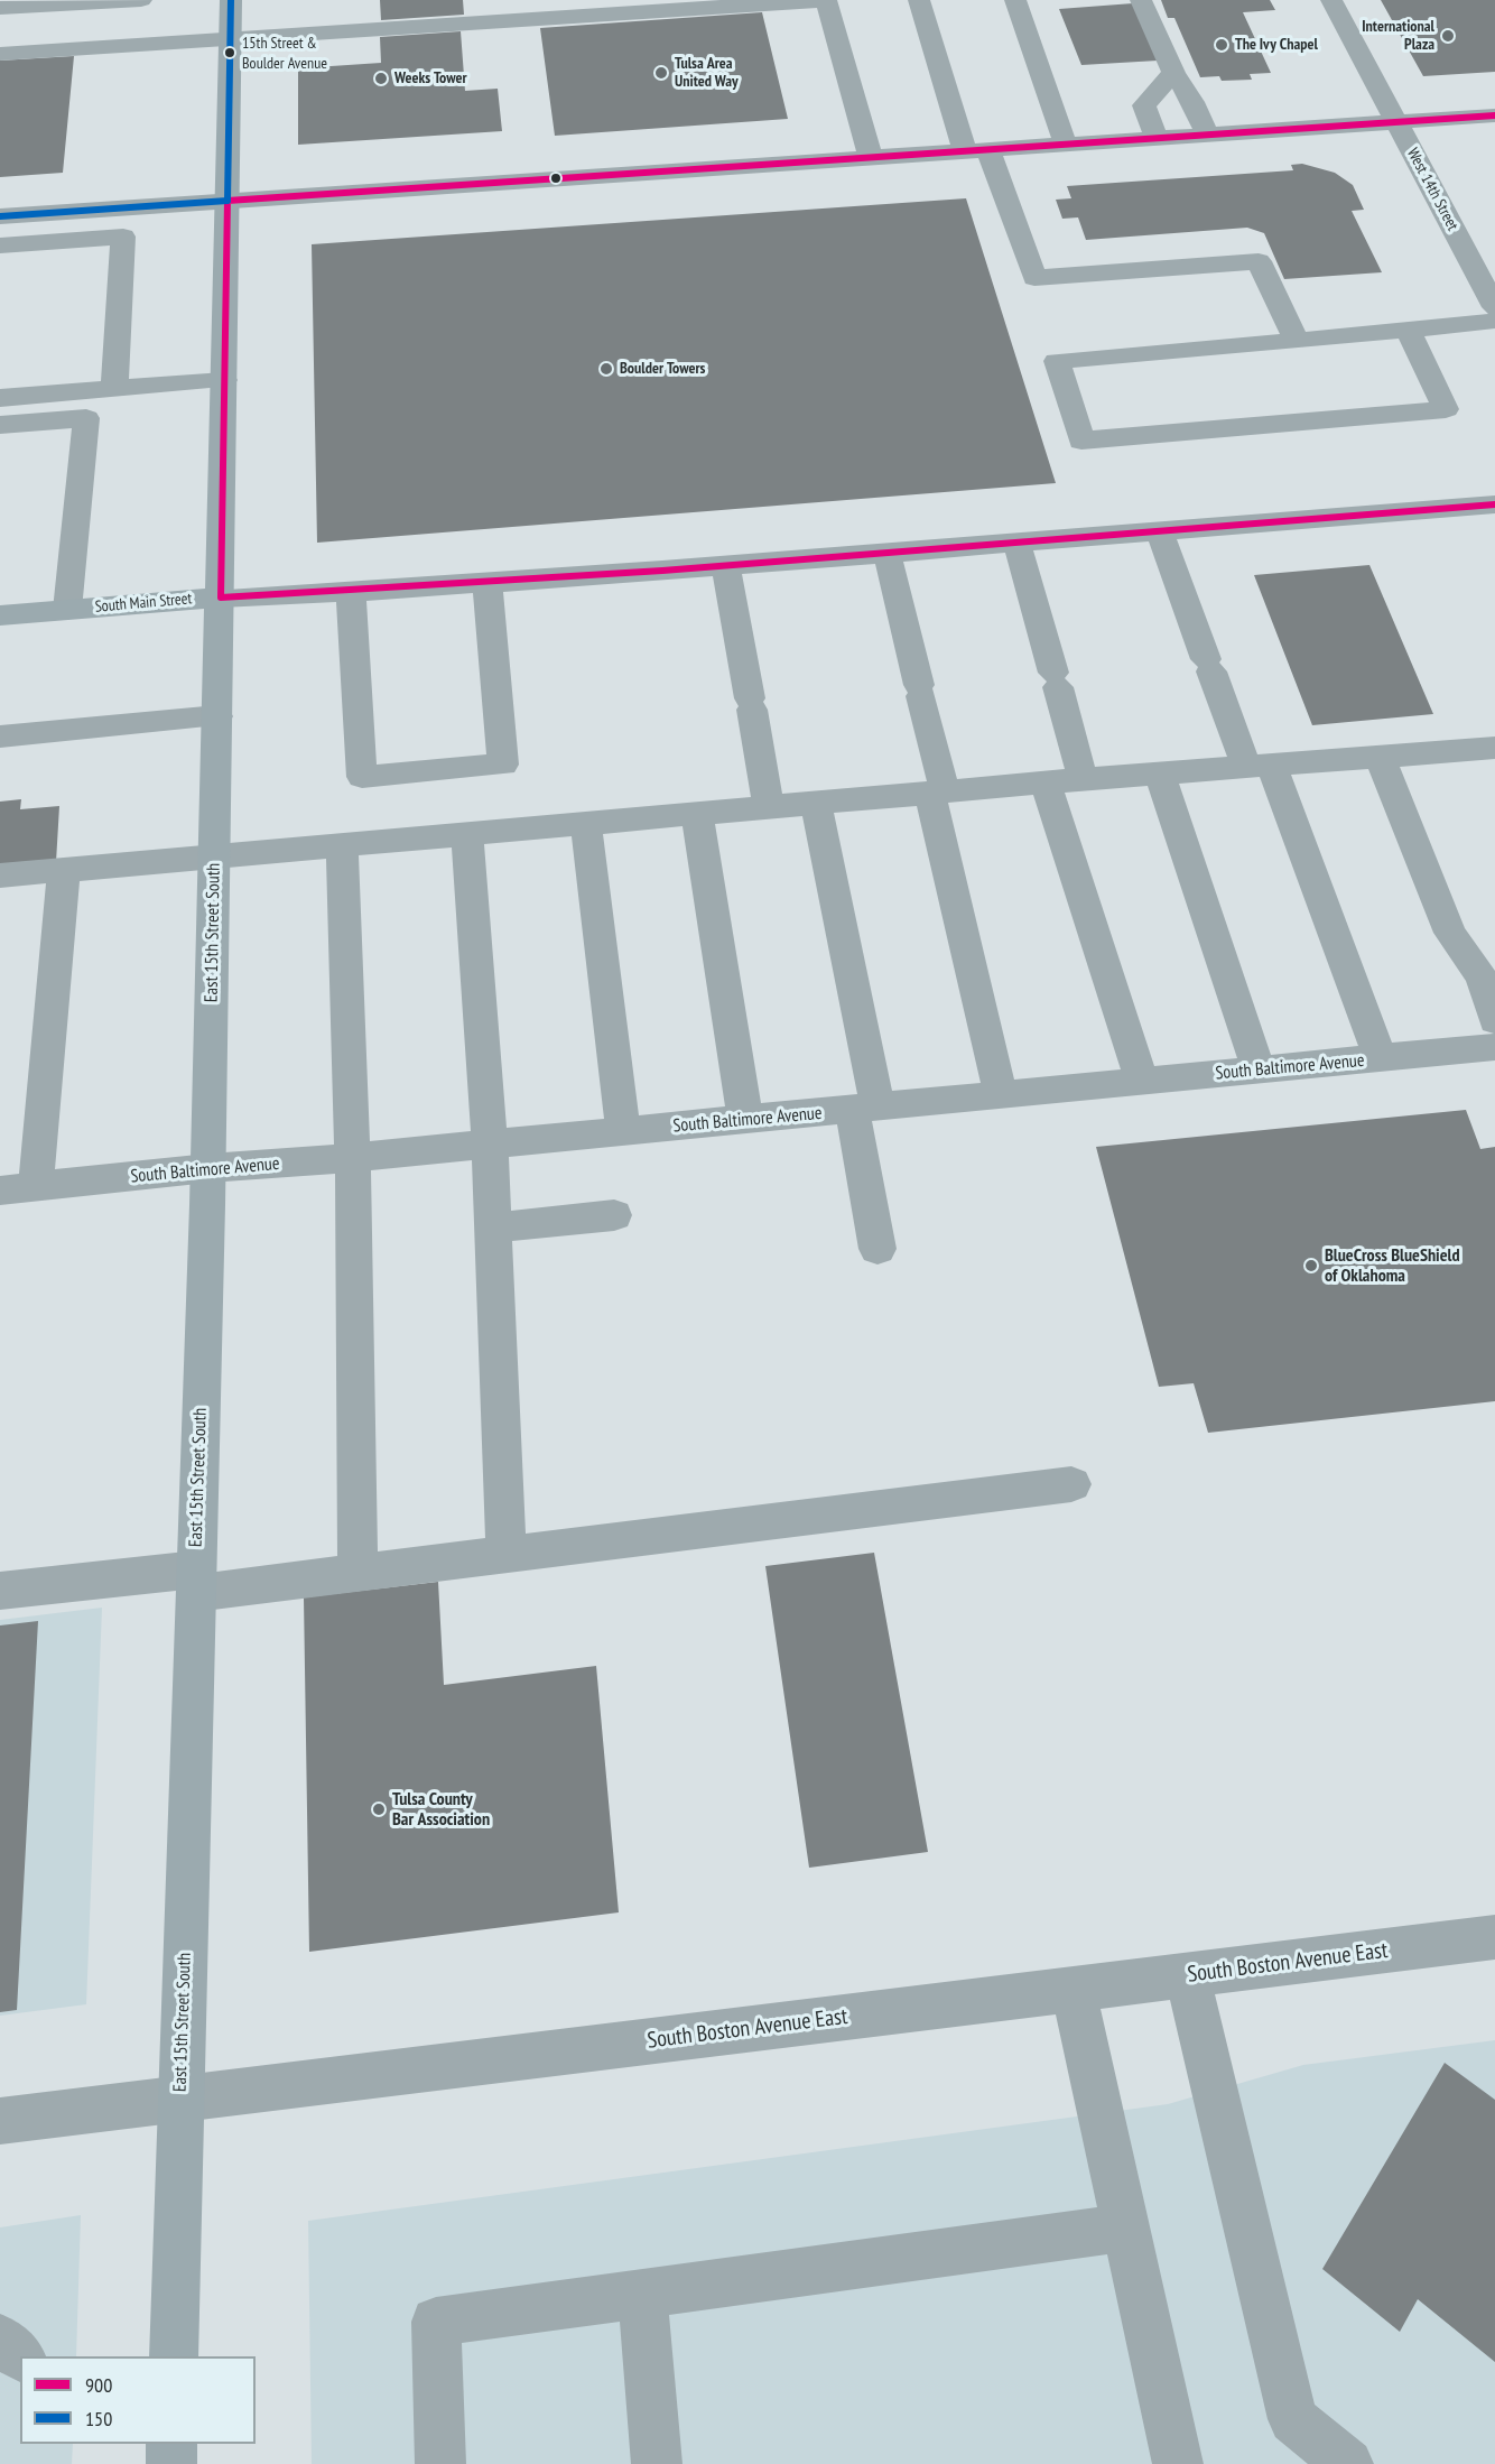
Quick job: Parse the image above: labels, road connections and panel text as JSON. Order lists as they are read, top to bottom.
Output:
{
  "streets": {
    "main road": ["South Main Street", "East 15th Street South"],
    "street": ["West 14th Street", "South Baltimore Avenue", "South Boston Avenue East"]
  },
  "crossings": [
    ["South Main Street", "East 15th Street South"],
    ["East 15th Street South", "South Baltimore Avenue"],
    ["East 15th Street South", "South Boston Avenue East"]
  ],
  "places": [
    "International Plaza",
    "The Ivy Chapel",
    "15th Street & Boulder Avenue",
    "Tulsa Area United Way",
    "Weeks Tower",
    "Boulder Towers",
    "BlueCross BlueShield of Oklahoma",
    "Tulsa County Bar Association"
  ],
  "lines": ["transit line 150", "transit line 900"],
  "legend": ["900", "150"]
}
